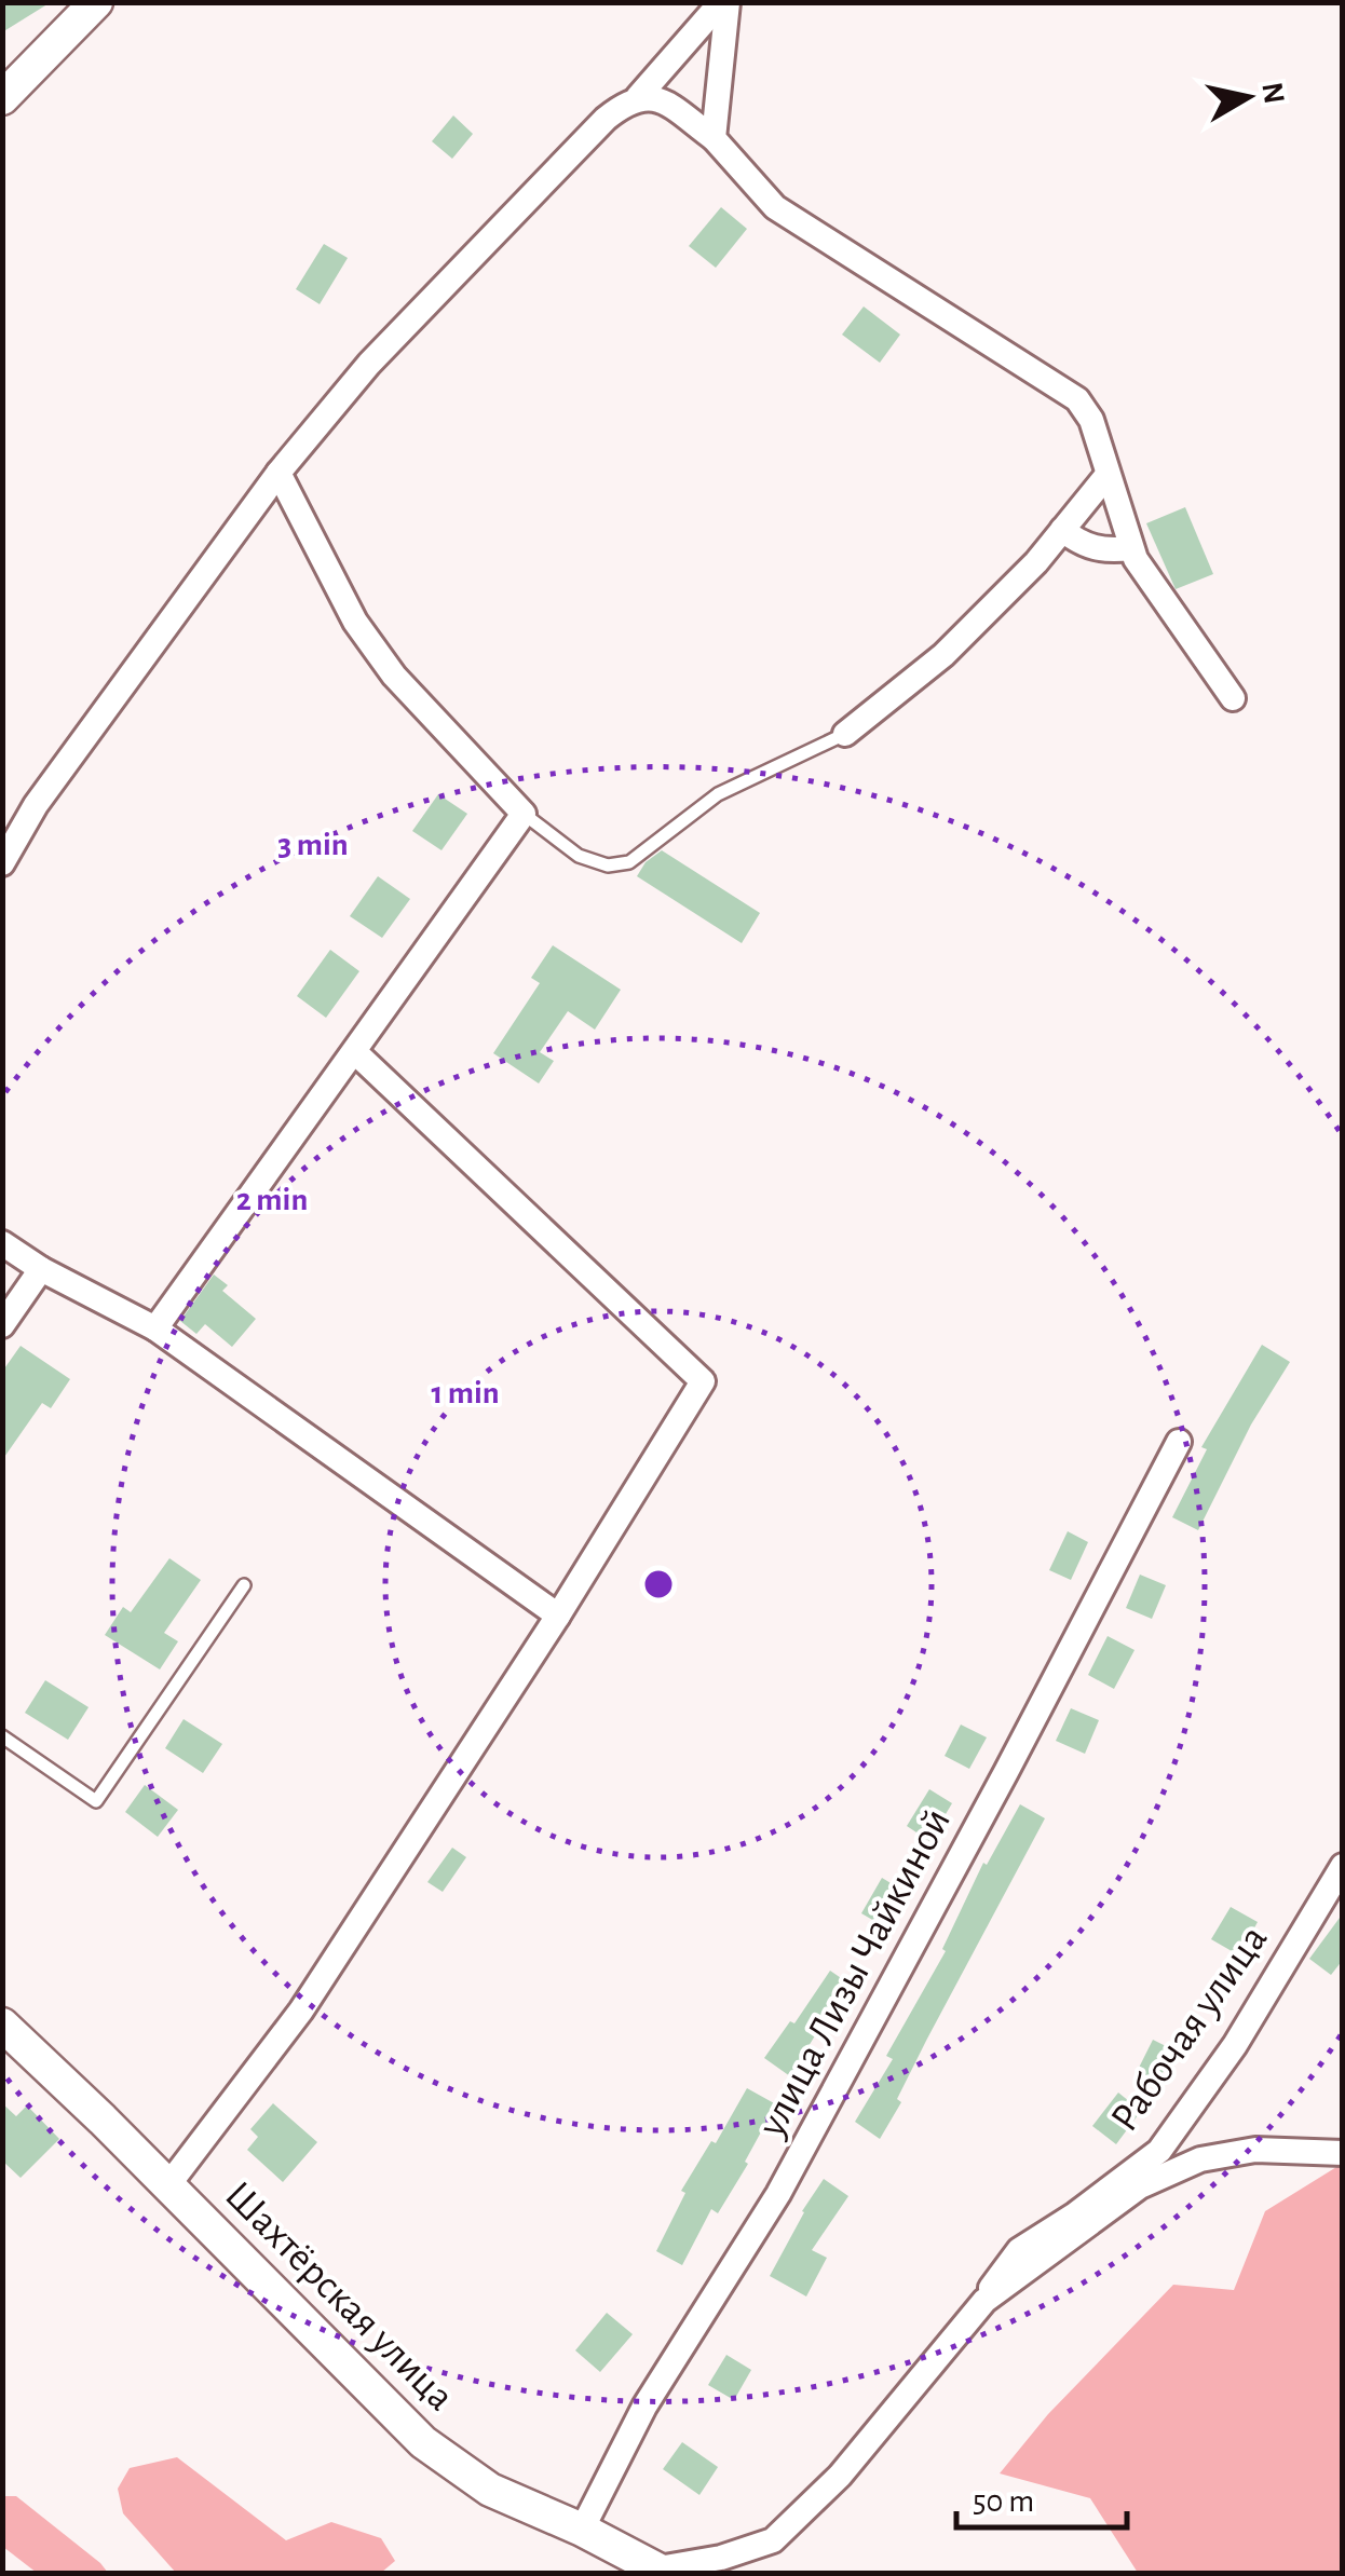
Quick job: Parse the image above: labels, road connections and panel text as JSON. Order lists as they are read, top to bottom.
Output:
{
  "streets": {
    "street": ["улица Лизы Чайкиной", "Рабочая улица", "Шахтёрская улица"]
  },
  "crossings": [
    ["улица Лизы Чайкиной", "Шахтёрская улица"]
  ],
  "scale_bar": "50 m",
  "north": "right",
  "rings": ["3 min", "2 min", "1 min"]
}
